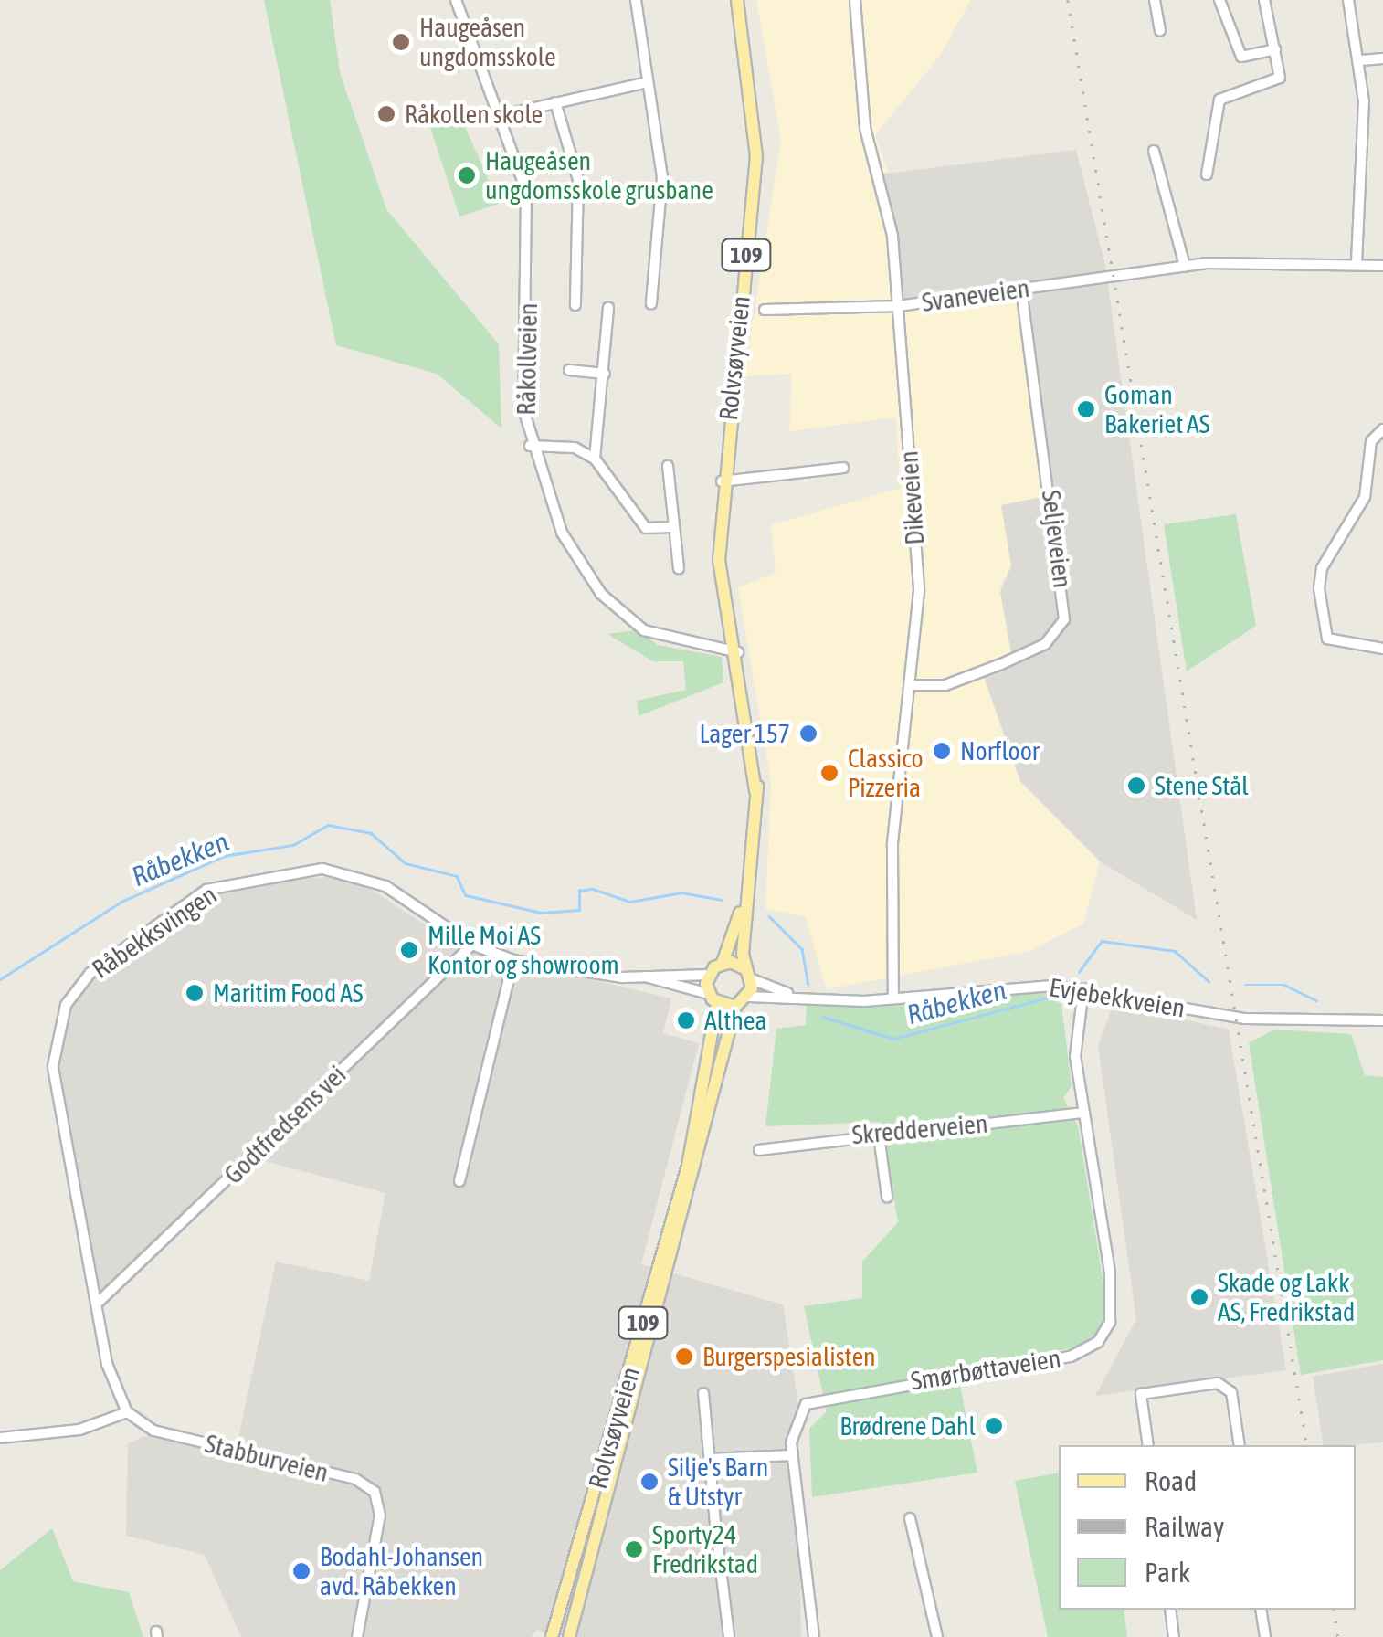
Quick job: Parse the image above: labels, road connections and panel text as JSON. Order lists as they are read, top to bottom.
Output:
{
  "streets": {
    "main road": ["109", "Rolvsøyveien"],
    "street": [
      "Svaneveien",
      "Råkollveien",
      "Dikeveien",
      "Seljeveien",
      "Råbekksvingen",
      "Evjebekkveien",
      "Godtfredsens vei",
      "Skredderveien",
      "Smørbøttaveien",
      "Stabburveien"
    ]
  },
  "crossings": [
    ["109", "Rolvsøyveien"],
    ["109", "Råbekksvingen"],
    ["109", "Evjebekkveien"],
    ["Svaneveien", "Dikeveien"],
    ["Svaneveien", "Seljeveien"],
    ["Rolvsøyveien", "Råkollveien"],
    ["Rolvsøyveien", "Råbekksvingen"],
    ["Rolvsøyveien", "Evjebekkveien"],
    ["Dikeveien", "Seljeveien"],
    ["Dikeveien", "Evjebekkveien"],
    ["Råbekksvingen", "Evjebekkveien"],
    ["Råbekksvingen", "Godtfredsens vei"],
    ["Evjebekkveien", "Smørbøttaveien"],
    ["Skredderveien", "Smørbøttaveien"]
  ],
  "water": ["Råbekken"],
  "places": [
    "Haugeåsen ungdomsskole",
    "Råkollen skole",
    "Haugeåsen ungdomsskole grusbane",
    "Goman Bakeriet AS",
    "Lager 157",
    "Norfloor",
    "Classico Pizzeria",
    "Stene Stål",
    "Mille Moi AS Kontor og showroom",
    "Maritim Food AS",
    "Althea",
    "Skade og Lakk AS, Fredrikstad",
    "Burgerspesialisten",
    "Brødrene Dahl",
    "Silje's Barn & Utstyr",
    "Sporty24 Fredrikstad",
    "Bodahl-Johansen avd. Råbekken"
  ],
  "legend": ["Road", "Railway", "Park"]
}
